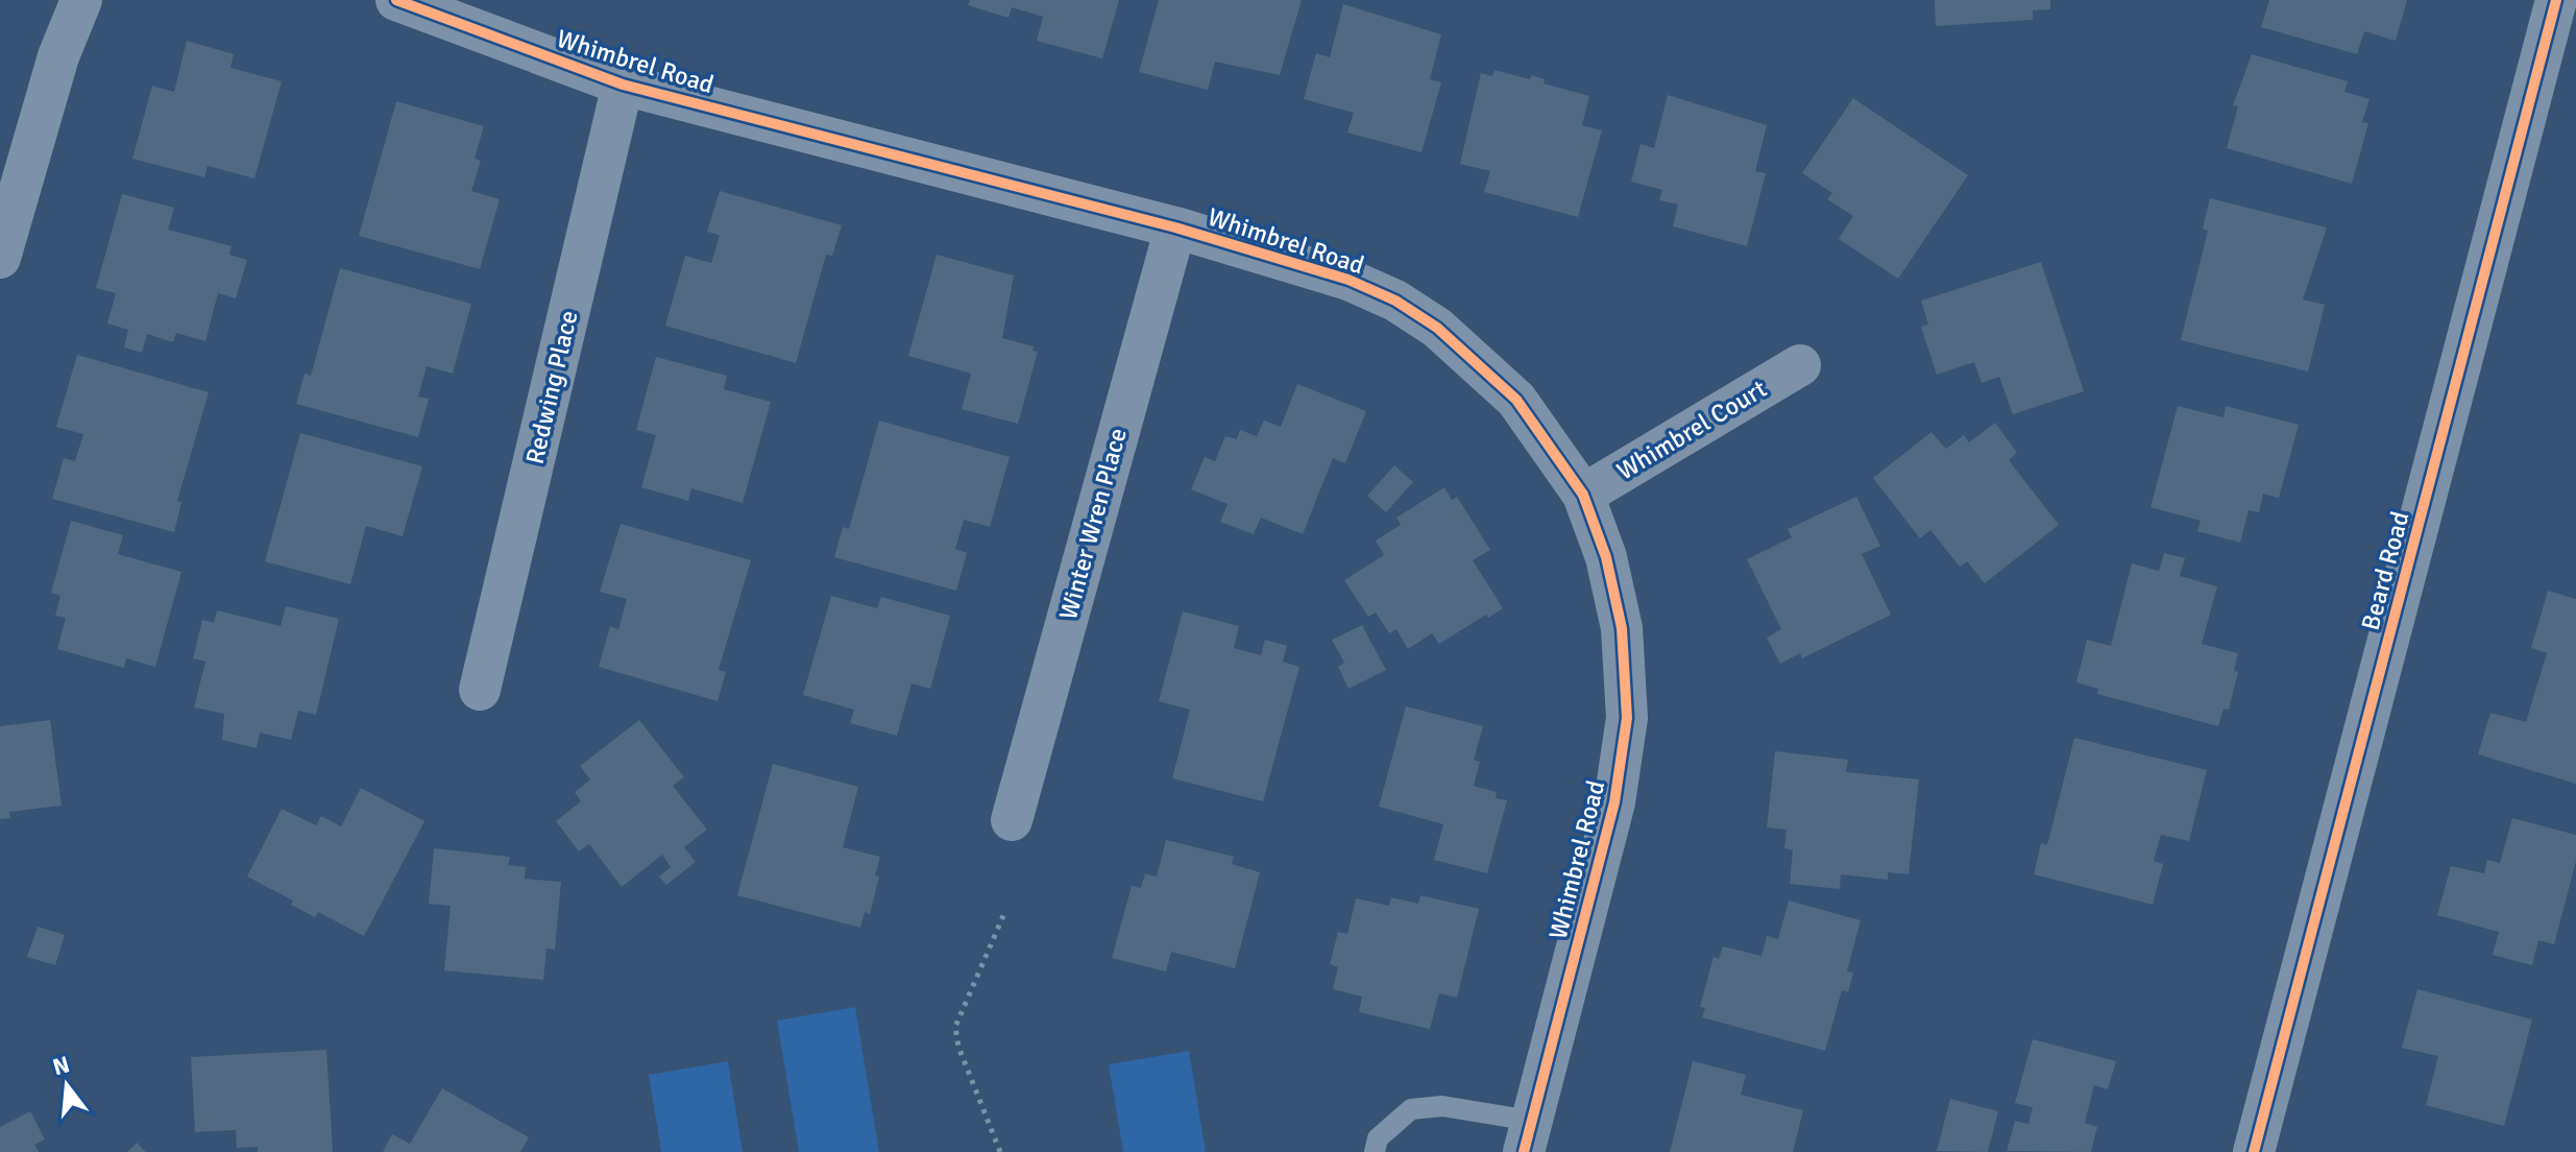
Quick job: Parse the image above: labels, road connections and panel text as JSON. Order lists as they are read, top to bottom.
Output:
{
  "streets": {
    "street": [
      "Whimbrel Road",
      "Redwing Place",
      "Whimbrel Court",
      "Winter Wren Place",
      "Beard Road"
    ]
  },
  "crossings": [
    ["Whimbrel Road", "Redwing Place"],
    ["Whimbrel Road", "Whimbrel Court"],
    ["Whimbrel Road", "Winter Wren Place"]
  ],
  "north": "top"
}
